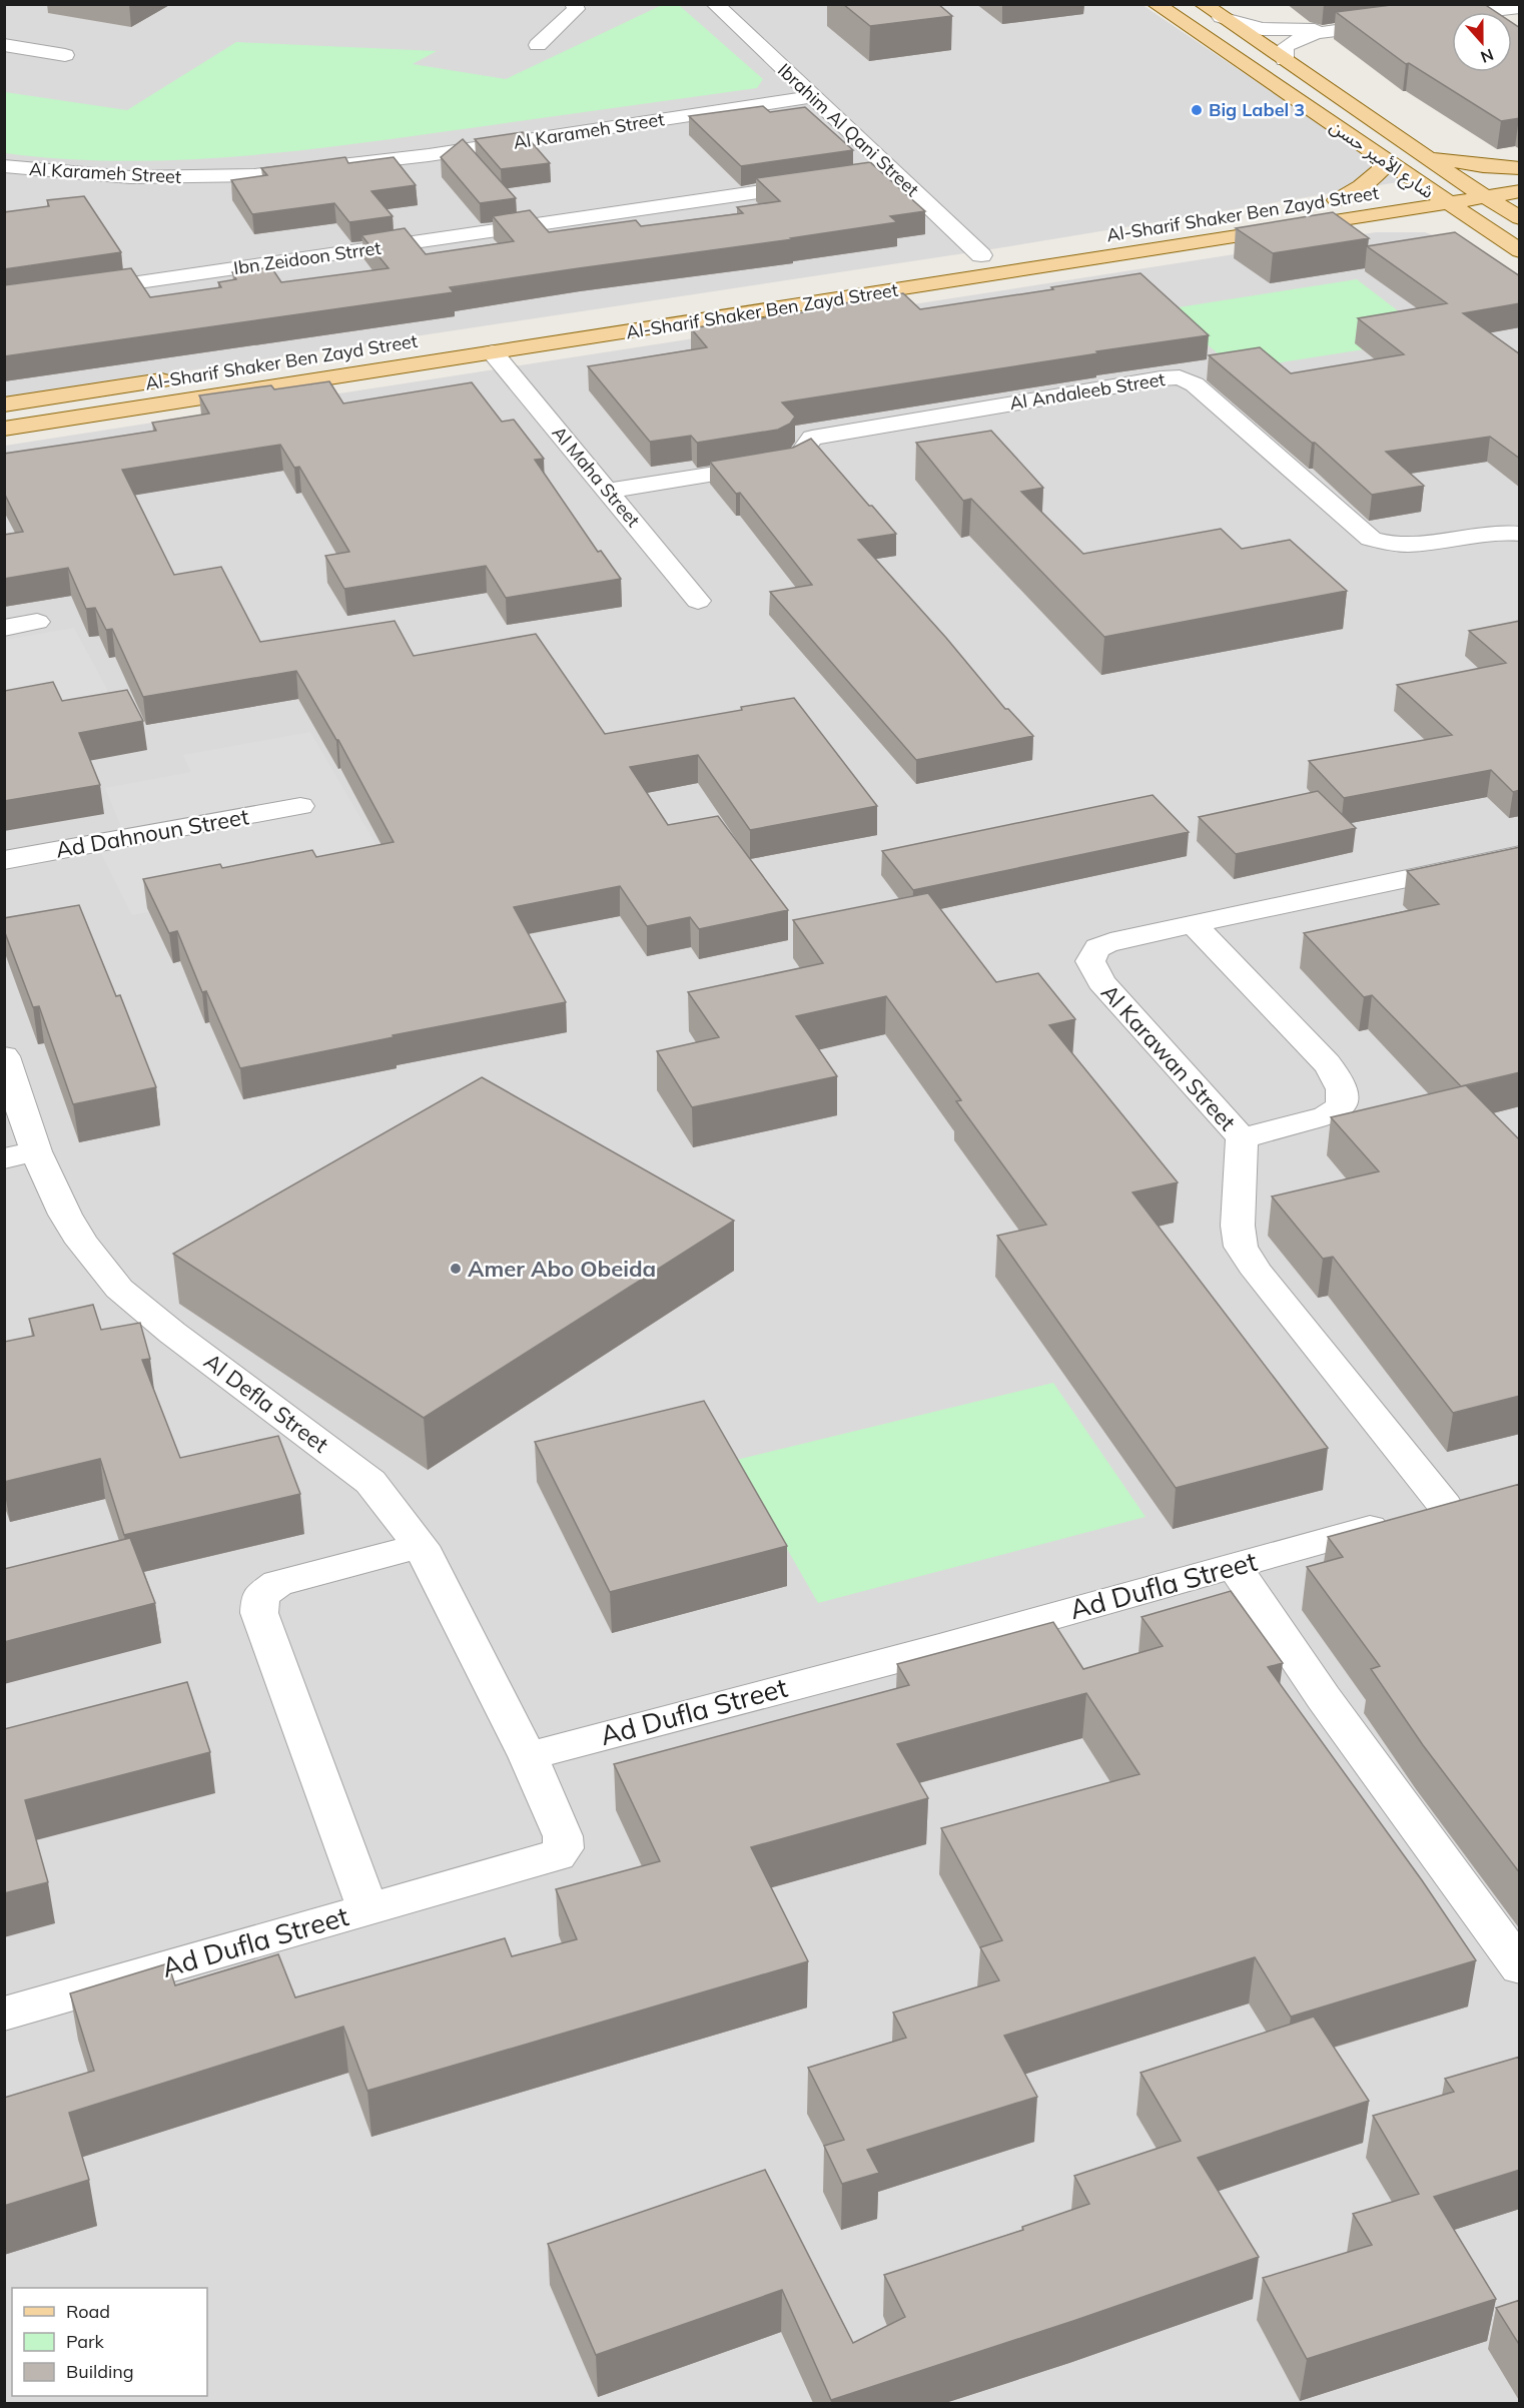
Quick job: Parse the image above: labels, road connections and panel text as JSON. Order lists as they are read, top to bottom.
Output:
{
  "streets": {
    "main road": ["شارع الأمير حسن", "Al-Sharif Shaker Ben Zayd Street"],
    "street": [
      "Ibrahim Al Qani Street",
      "Al Karameh Street",
      "Ibn Zeidoon Strret",
      "Al Andaleeb Street",
      "Al Maha Street",
      "Ad Dahnoun Street",
      "Al Karawan Street",
      "Al Defla Street",
      "Ad Dufla Street"
    ]
  },
  "crossings": [
    ["Ibrahim Al Qani Street", "Al Karameh Street"],
    ["Ibrahim Al Qani Street", "Ibn Zeidoon Strret"],
    ["شارع الأمير حسن", "Al-Sharif Shaker Ben Zayd Street"],
    ["Al-Sharif Shaker Ben Zayd Street", "Al Maha Street"],
    ["Al Andaleeb Street", "Al Maha Street"],
    ["Al Karawan Street", "Ad Dufla Street"],
    ["Al Defla Street", "Ad Dufla Street"]
  ],
  "places": ["Big Label 3", "Amer Abo Obeida"],
  "legend": ["Road", "Park", "Building"],
  "north": "bottom"
}
